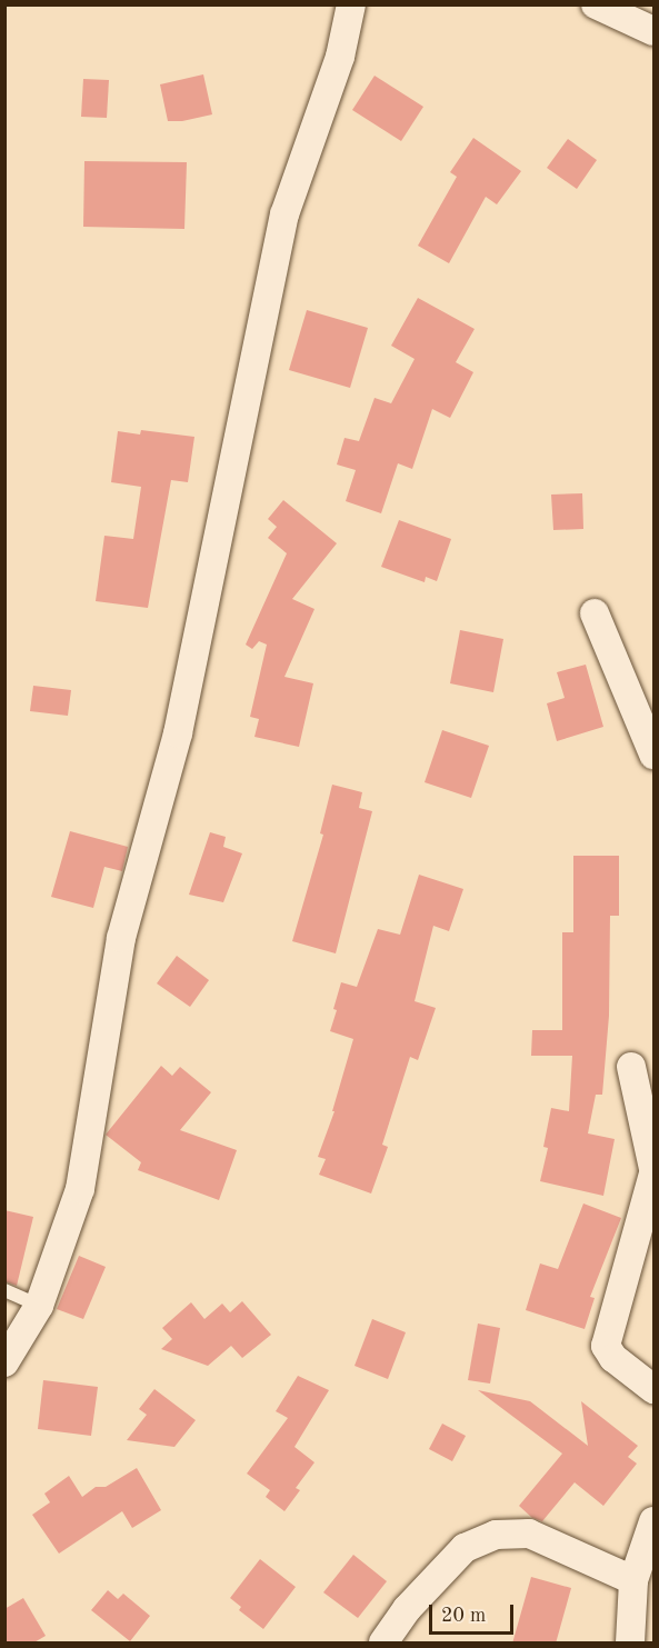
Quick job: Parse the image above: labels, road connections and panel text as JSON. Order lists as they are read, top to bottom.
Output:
{
  "scale_bar": "20 m"
}
